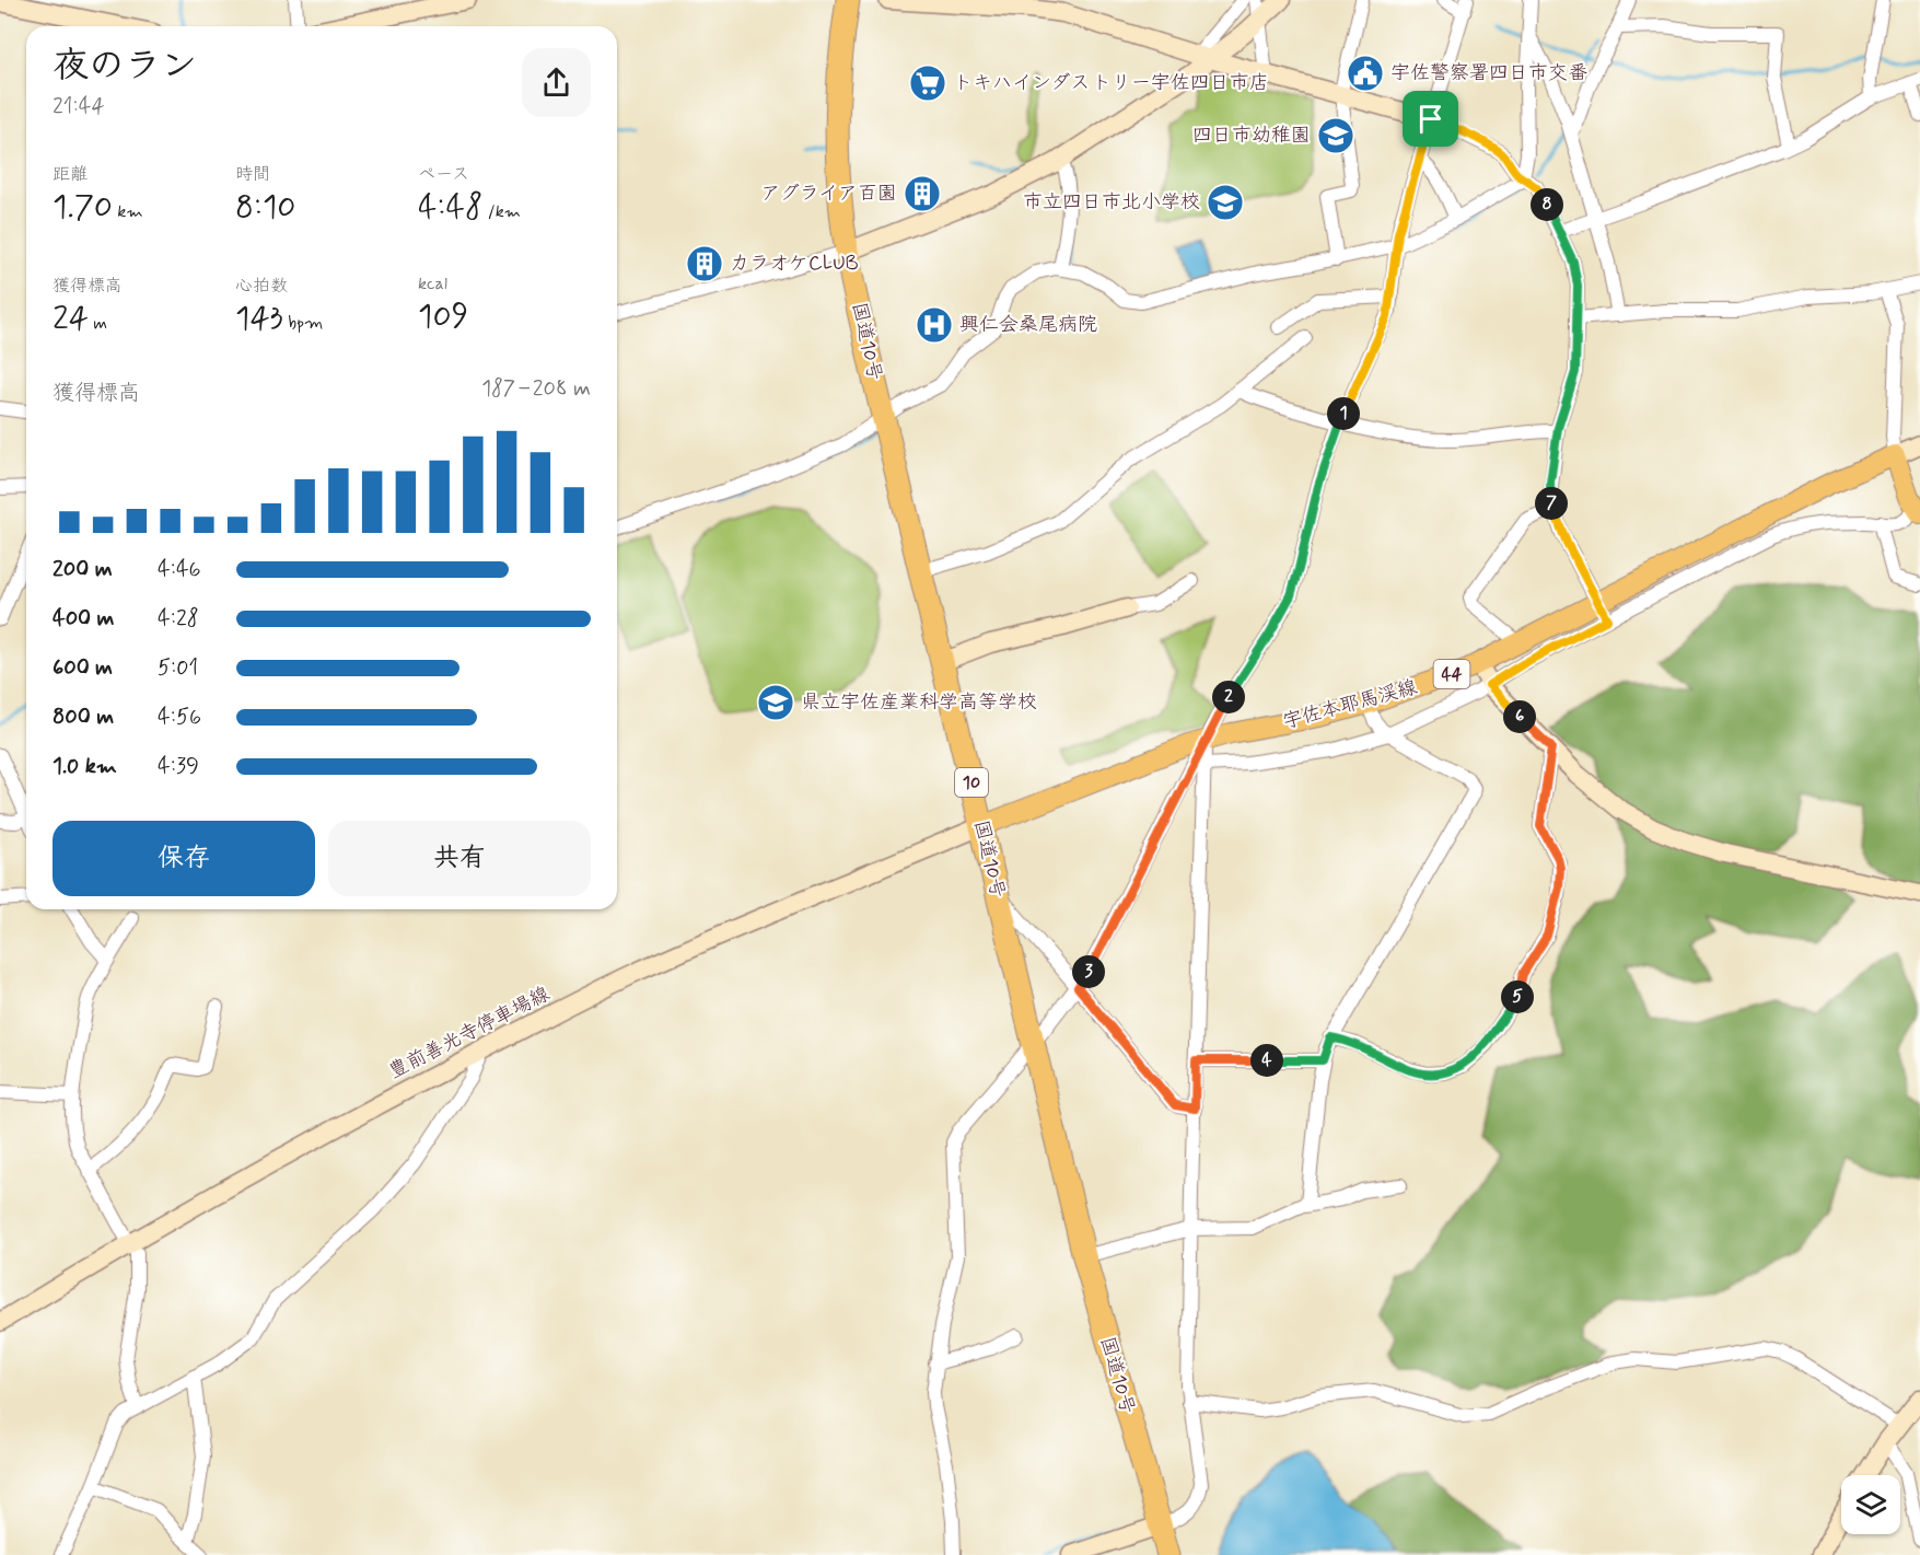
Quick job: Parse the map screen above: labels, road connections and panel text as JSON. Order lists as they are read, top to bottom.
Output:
{
  "streets": {
    "highway": ["国道10号", "10"],
    "main road": ["44", "宇佐本耶馬渓線"],
    "street": ["豊前善光寺停車場線"]
  },
  "crossings": [
    ["国道10号", "宇佐本耶馬渓線"],
    ["国道10号", "豊前善光寺停車場線"],
    ["44", "宇佐本耶馬渓線"],
    ["宇佐本耶馬渓線", "豊前善光寺停車場線"]
  ],
  "places": {
    "public building": ["宇佐警察署四日市交番"],
    "supermarket": ["トキハインダストリー宇佐四日市店"],
    "school or university": ["四日市幼稚園", "市立四日市北小学校", "県立宇佐産業科学高等学校"],
    "building": ["アグライア百園", "カラオケCLUB"],
    "hospital": ["興仁会桑尾病院"]
  },
  "page": {
    "heading": ["夜のラン", "21:44"],
    "stats": [
      ["距離", "1.70 km"],
      ["時間", "8:10"],
      ["ペース", "4:48 /km"],
      ["獲得標高", "24 m"],
      ["心拍数", "143 bpm"],
      ["kcal", "109"]
    ],
    "pins": [
      "8",
      "1",
      "7",
      "2",
      "6",
      "3",
      "5",
      "4"
    ],
    "chart": ["獲得標高", "187–208 m"],
    "list": [
      {
        "name": "200 m",
        "note": "4:46"
      },
      {
        "name": "400 m",
        "note": "4:28"
      },
      {
        "name": "600 m",
        "note": "5:01"
      },
      {
        "name": "800 m",
        "note": "4:56"
      },
      {
        "name": "1.0 km",
        "note": "4:39"
      }
    ],
    "buttons": ["保存", "共有"]
  }
}
